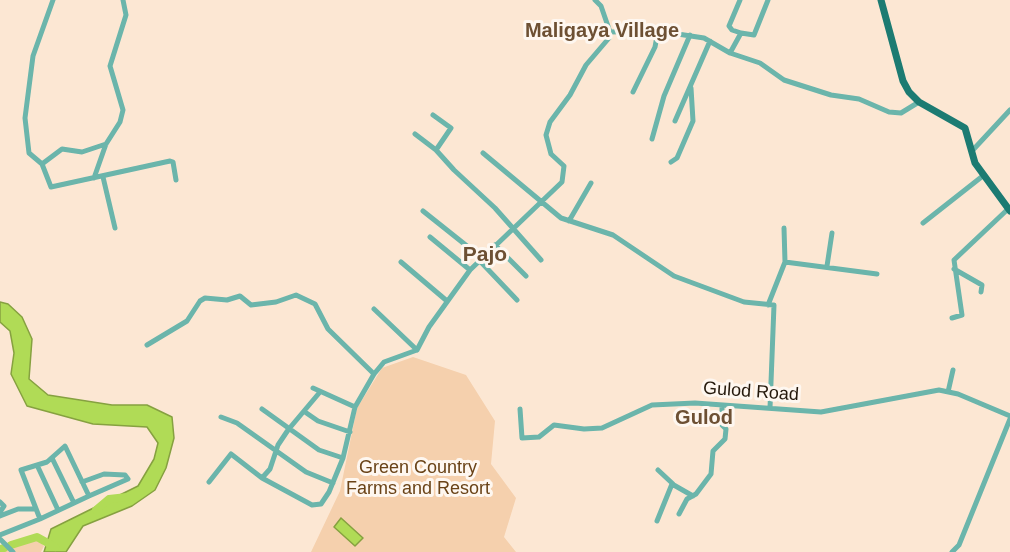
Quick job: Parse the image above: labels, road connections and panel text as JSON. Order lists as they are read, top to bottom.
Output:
{
  "streets": {
    "street": ["Gulod Road"]
  },
  "districts": ["Maligaya Village", "Pajo", "Gulod"],
  "parks": ["Green Country Farms and Resort"]
}
